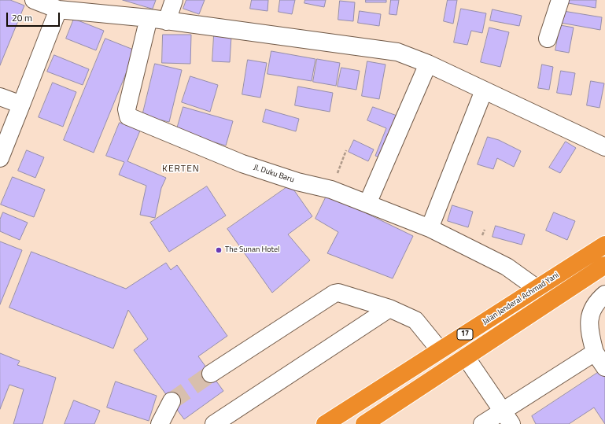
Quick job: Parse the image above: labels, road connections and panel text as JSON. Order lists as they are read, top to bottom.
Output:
{
  "streets": {
    "highway": ["Jalan Jenderal Achmad Yani", "17"],
    "street": ["Jl. Duku Baru"]
  },
  "crossings": [
    ["Jl. Duku Baru", "Jalan Jenderal Achmad Yani"]
  ],
  "districts": ["KERTEN"],
  "places": ["The Sunan Hotel"],
  "scale_bar": "20 m"
}
